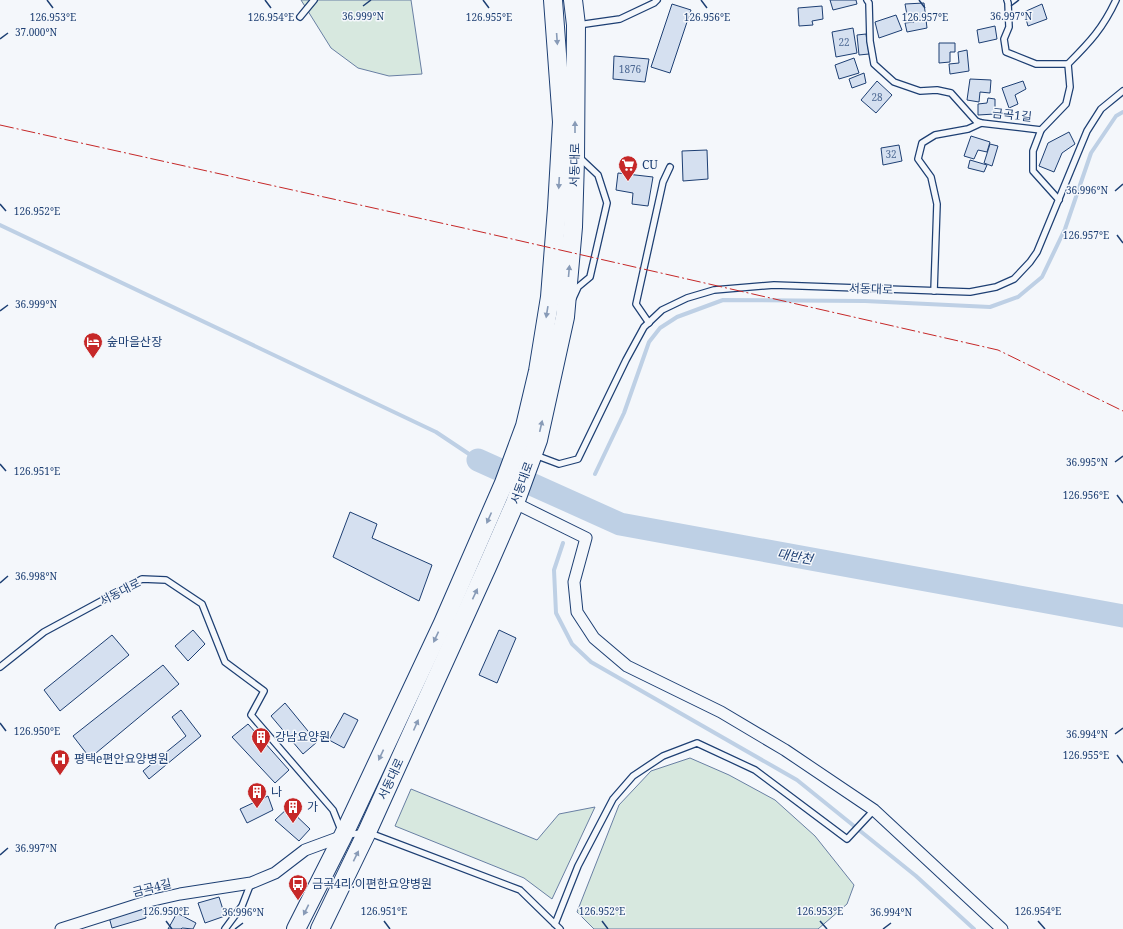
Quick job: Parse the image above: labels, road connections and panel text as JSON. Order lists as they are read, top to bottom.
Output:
{
  "streets": {
    "main road": ["서동대로"],
    "street": ["금곡4길"],
    "lane": ["금곡1길"]
  },
  "crossings": [
    ["금곡1길", "서동대로"],
    ["서동대로", "금곡4길"]
  ],
  "water": ["대반천"],
  "places": {
    "supermarket": ["CU"],
    "hotel": ["숲마을산장"],
    "building": ["강남요양원", "나", "가"],
    "hospital": ["평택e편안요양병원"],
    "bus stop": ["금곡4리.이편한요양병원"]
  },
  "house_numbers": [
    "22",
    "1876",
    "28",
    "32"
  ],
  "coordinates": [
    "36.999°N",
    "36.997°N",
    "126.953°E",
    "126.954°E",
    "126.956°E",
    "126.957°E",
    "126.955°E",
    "37.000°N",
    "36.996°N",
    "126.952°E",
    "36.995°N",
    "126.951°E",
    "36.998°N",
    "126.950°E",
    "36.994°N"
  ]
}
